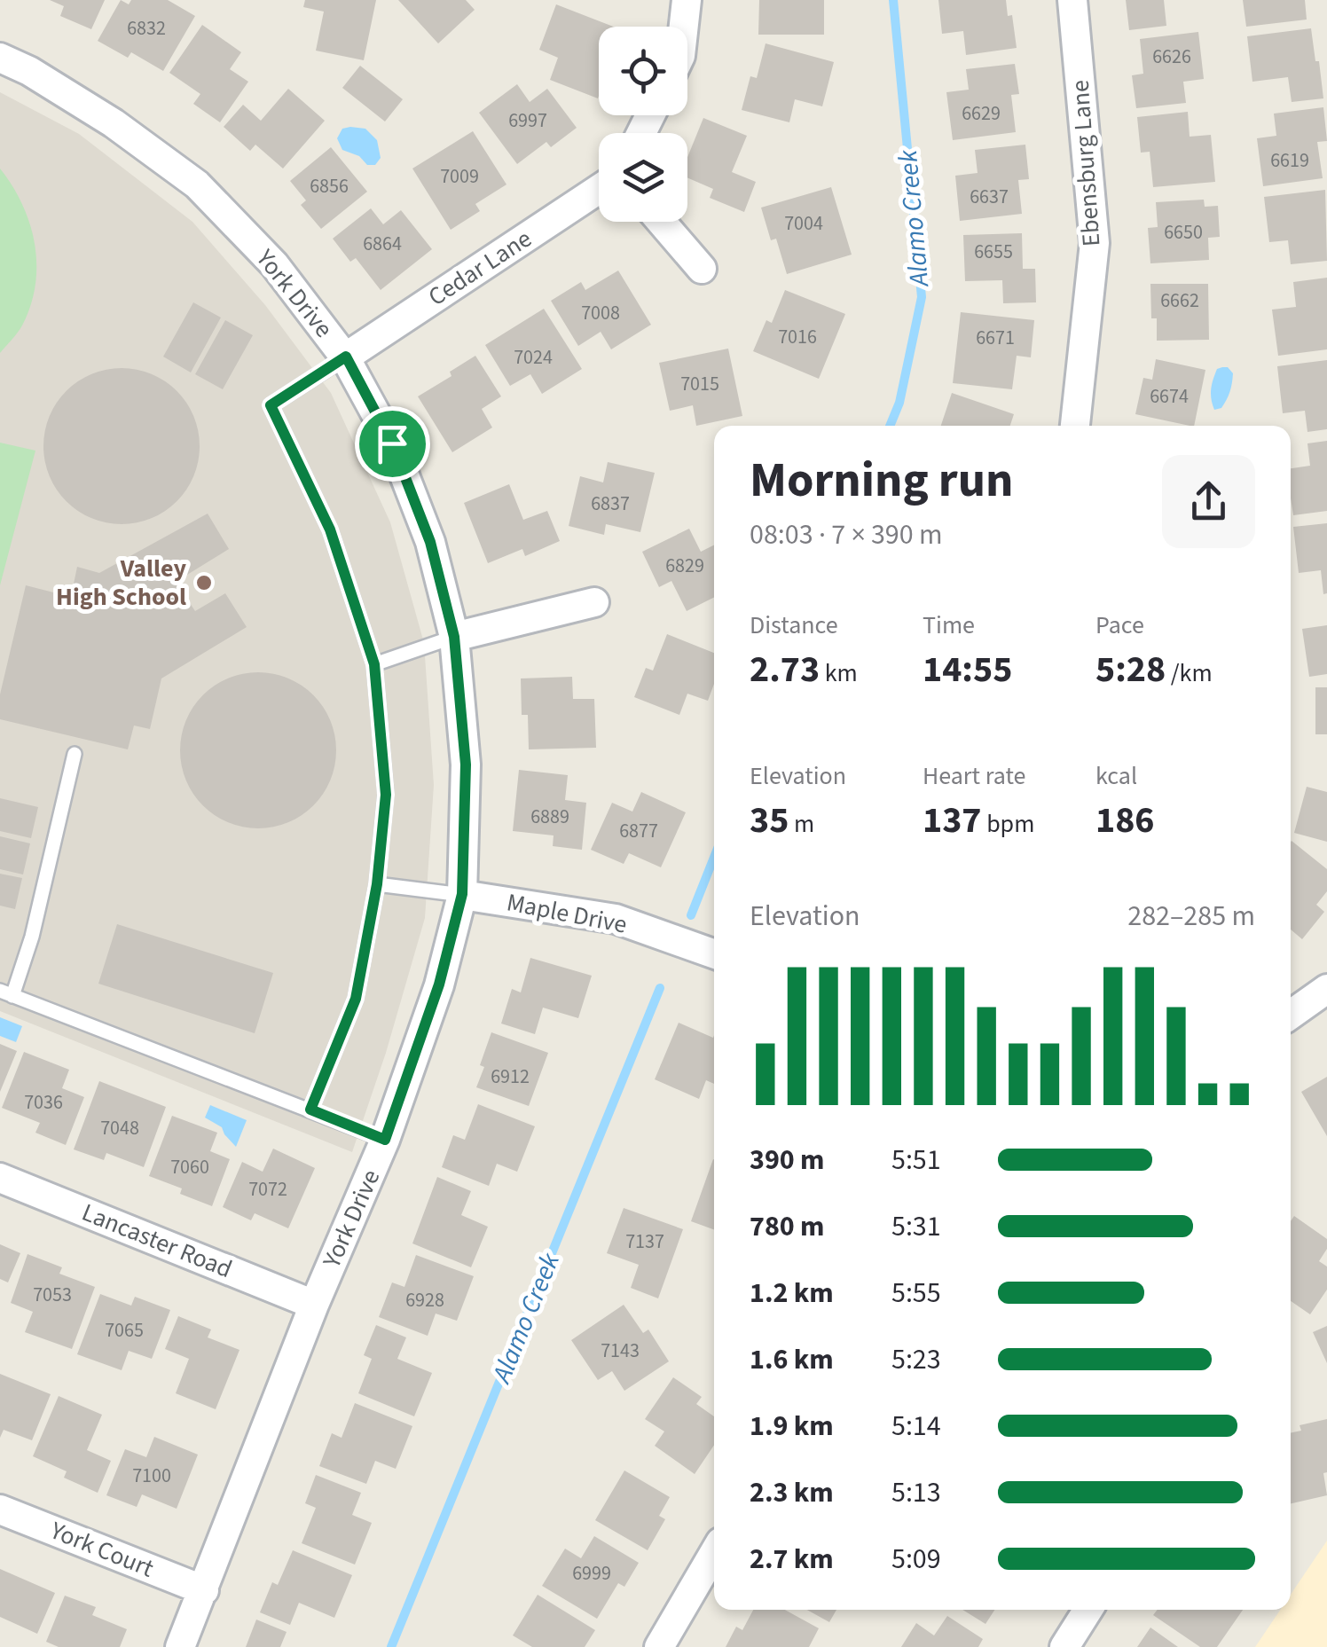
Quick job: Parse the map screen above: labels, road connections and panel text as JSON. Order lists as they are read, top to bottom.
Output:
{
  "streets": {
    "street": [
      "Ebensburg Lane",
      "Cedar Lane",
      "York Drive",
      "Maple Drive",
      "Lancaster Road",
      "York Court"
    ]
  },
  "crossings": [
    ["Cedar Lane", "York Drive"],
    ["York Drive", "Maple Drive"],
    ["York Drive", "Lancaster Road"],
    ["York Drive", "York Court"]
  ],
  "water": ["Alamo Creek"],
  "places": ["Valley High School"],
  "house_numbers": [
    "6832",
    "6626",
    "6629",
    "6997",
    "6619",
    "7009",
    "6856",
    "6637",
    "7004",
    "6650",
    "6864",
    "6655",
    "6662",
    "7008",
    "7016",
    "6671",
    "7024",
    "7015",
    "6674",
    "6837",
    "6829",
    "6889",
    "6877",
    "6912",
    "7036",
    "7048",
    "7060",
    "7072",
    "7137",
    "7053",
    "6928",
    "7065",
    "7143",
    "7100",
    "6999"
  ],
  "page": {
    "heading": ["Morning run", "08:03 · 7 × 390 m"],
    "stats": [
      ["Distance", "2.73 km"],
      ["Time", "14:55"],
      ["Pace", "5:28 /km"],
      ["Elevation", "35 m"],
      ["Heart rate", "137 bpm"],
      ["kcal", "186"]
    ],
    "chart": ["Elevation", "282–285 m"],
    "list": [
      {
        "name": "390 m",
        "note": "5:51"
      },
      {
        "name": "780 m",
        "note": "5:31"
      },
      {
        "name": "1.2 km",
        "note": "5:55"
      },
      {
        "name": "1.6 km",
        "note": "5:23"
      },
      {
        "name": "1.9 km",
        "note": "5:14"
      },
      {
        "name": "2.3 km",
        "note": "5:13"
      },
      {
        "name": "2.7 km",
        "note": "5:09"
      }
    ]
  }
}
